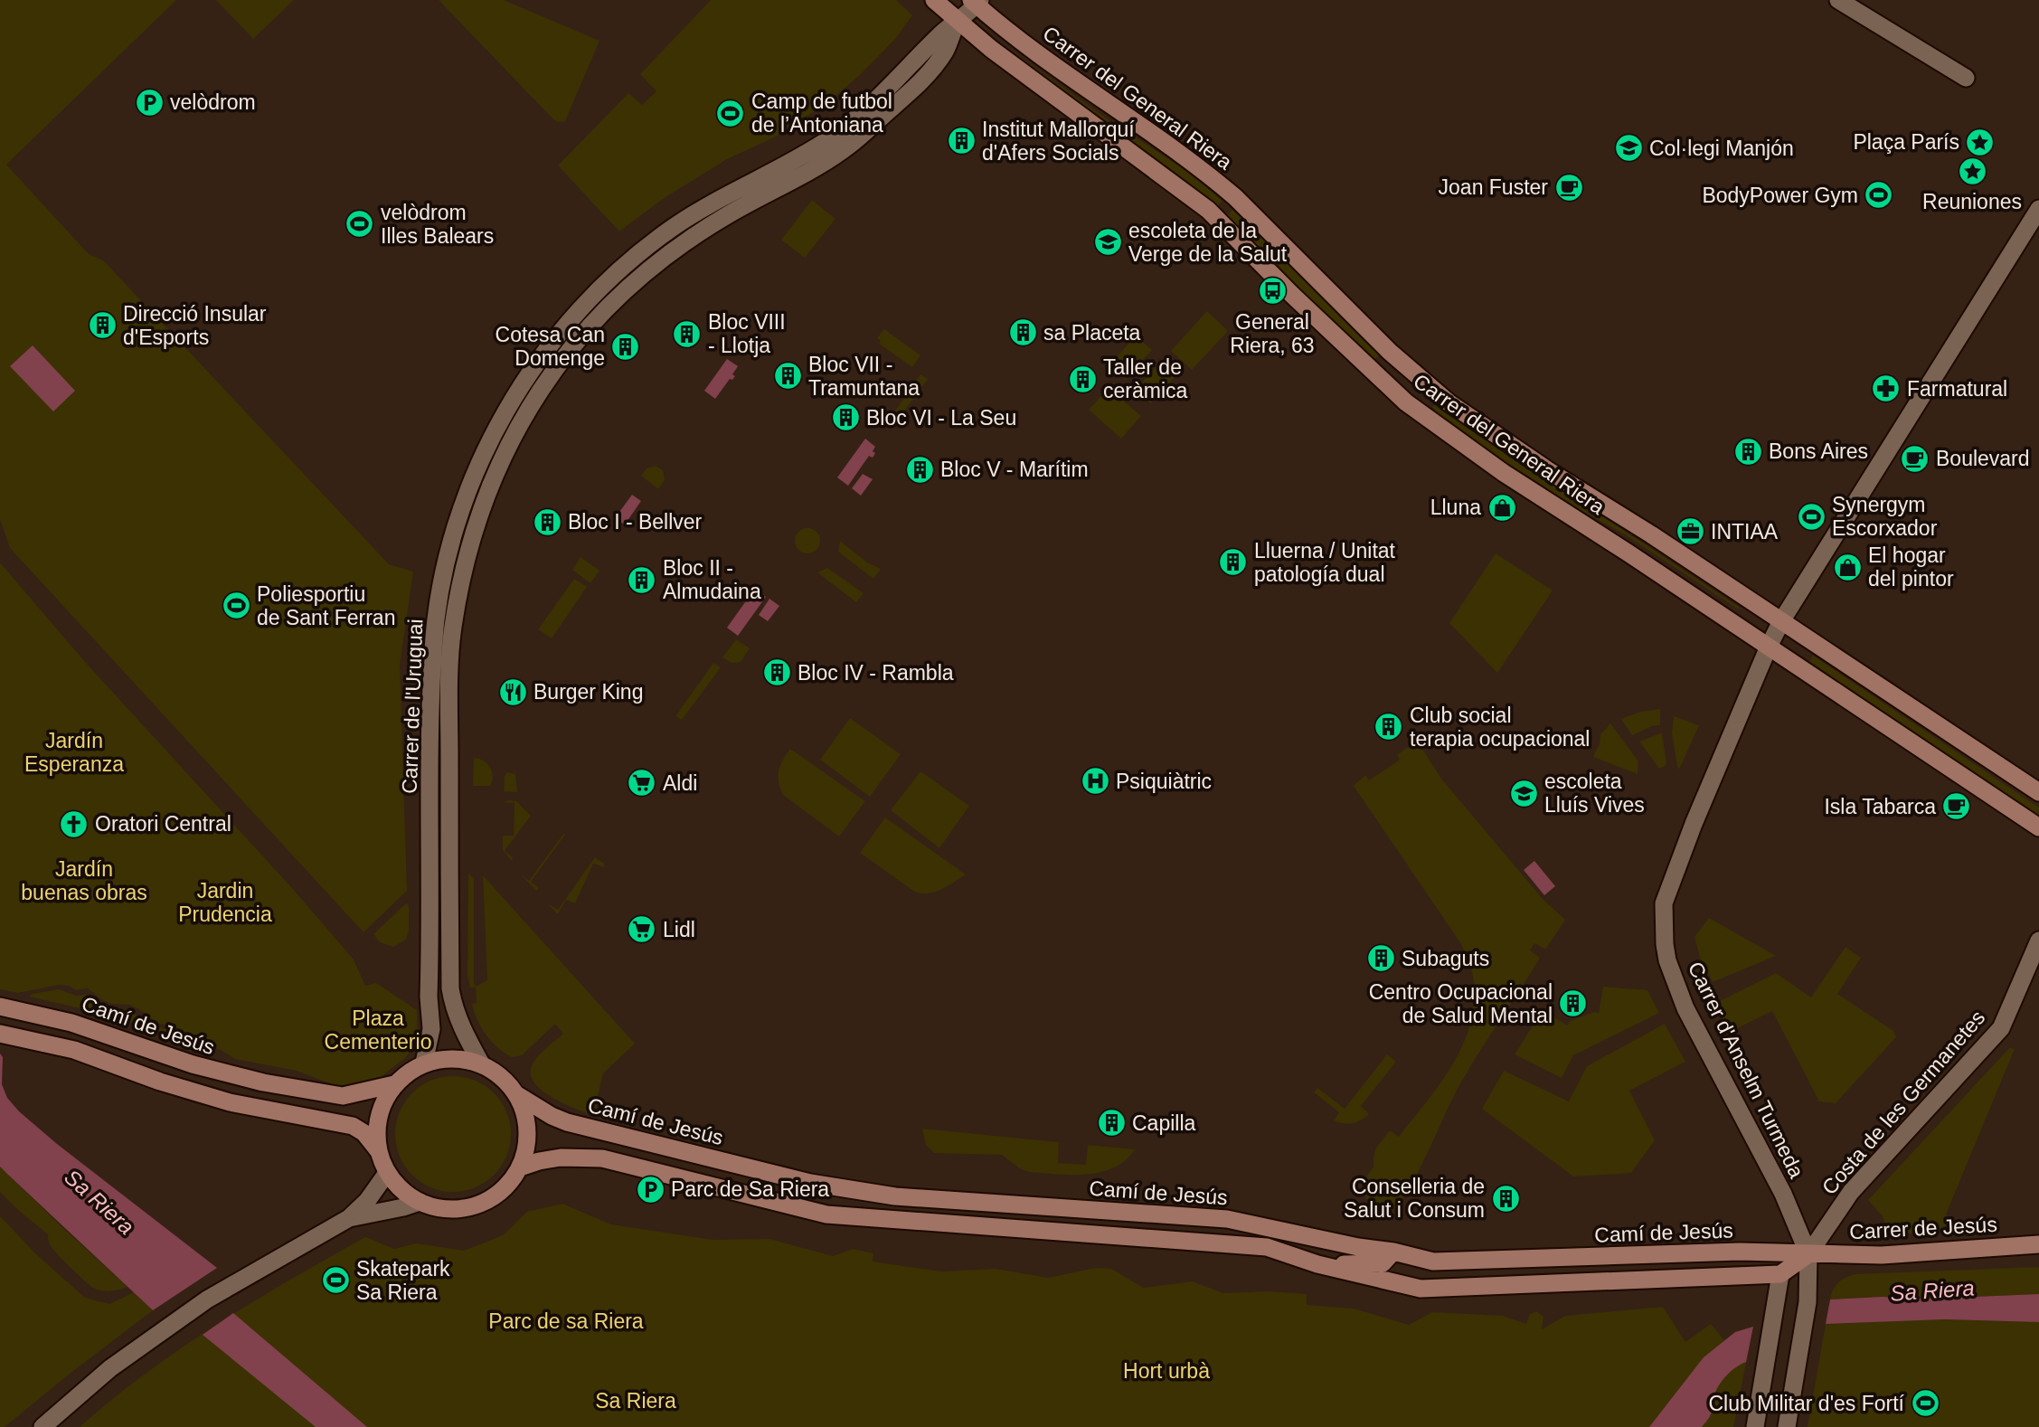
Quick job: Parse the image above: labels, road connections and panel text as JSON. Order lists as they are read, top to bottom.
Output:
{
  "streets": {
    "main road": ["Carrer del General Riera", "Camí de Jesús", "Carrer de Jesús"],
    "street": ["Carrer de l'Uruguai", "Carrer d'Anselm Turmeda", "Costa de les Germanetes"]
  },
  "crossings": [
    ["Carrer del General Riera", "Carrer de l'Uruguai"],
    ["Carrer del General Riera", "Carrer d'Anselm Turmeda"],
    ["Carrer de l'Uruguai", "Camí de Jesús"],
    ["Camí de Jesús", "Carrer d'Anselm Turmeda"],
    ["Camí de Jesús", "Costa de les Germanetes"],
    ["Camí de Jesús", "Carrer de Jesús"],
    ["Carrer d'Anselm Turmeda", "Costa de les Germanetes"],
    ["Carrer d'Anselm Turmeda", "Carrer de Jesús"],
    ["Costa de les Germanetes", "Carrer de Jesús"]
  ],
  "water": ["Sa Riera"],
  "parks": [
    "Jardín Esperanza",
    "Jardín buenas obras",
    "Jardin Prudencia",
    "Plaza Cementerio",
    "Parc de sa Riera",
    "Hort urbà",
    "Sa Riera"
  ],
  "places": {
    "parking": ["velòdrom", "Parc de Sa Riera"],
    "sports": [
      "Camp de futbol de l’Antoniana",
      "BodyPower Gym",
      "velòdrom Illes Balears",
      "Synergym Escorxador",
      "Poliesportiu de Sant Ferran",
      "Skatepark Sa Riera",
      "Club Militar d'es Fortí"
    ],
    "building": [
      "Institut Mallorquí d'Afers Socials",
      "Direcció Insular d'Esports",
      "sa Placeta",
      "Bloc VIII - Llotja",
      "Cotesa Can Domenge",
      "Bloc VII - Tramuntana",
      "Taller de ceràmica",
      "Bloc VI - La Seu",
      "Bons Aires",
      "Bloc V - Marítim",
      "Bloc I - Bellver",
      "Lluerna / Unitat patología dual",
      "Bloc II - Almudaina",
      "Bloc IV - Rambla",
      "Club social terapia ocupacional",
      "Subaguts",
      "Centro Ocupacional de Salud Mental",
      "Capilla",
      "Conselleria de Salut i Consum"
    ],
    "place": ["Plaça París", "Reuniones"],
    "school or university": ["Col·legi Manjón", "escoleta de la Verge de la Salut", "escoleta Lluís Vives"],
    "cafe": ["Joan Fuster", "Boulevard", "Isla Tabarca"],
    "bus stop": ["General Riera, 63"],
    "pharmacy": ["Farmatural"],
    "shop": ["Lluna", "El hogar del pintor"],
    "office": ["INTIAA"],
    "restaurant": ["Burger King"],
    "hospital": ["Psiquiàtric"],
    "supermarket": ["Aldi", "Lidl"],
    "church": ["Oratori Central"]
  }
}
